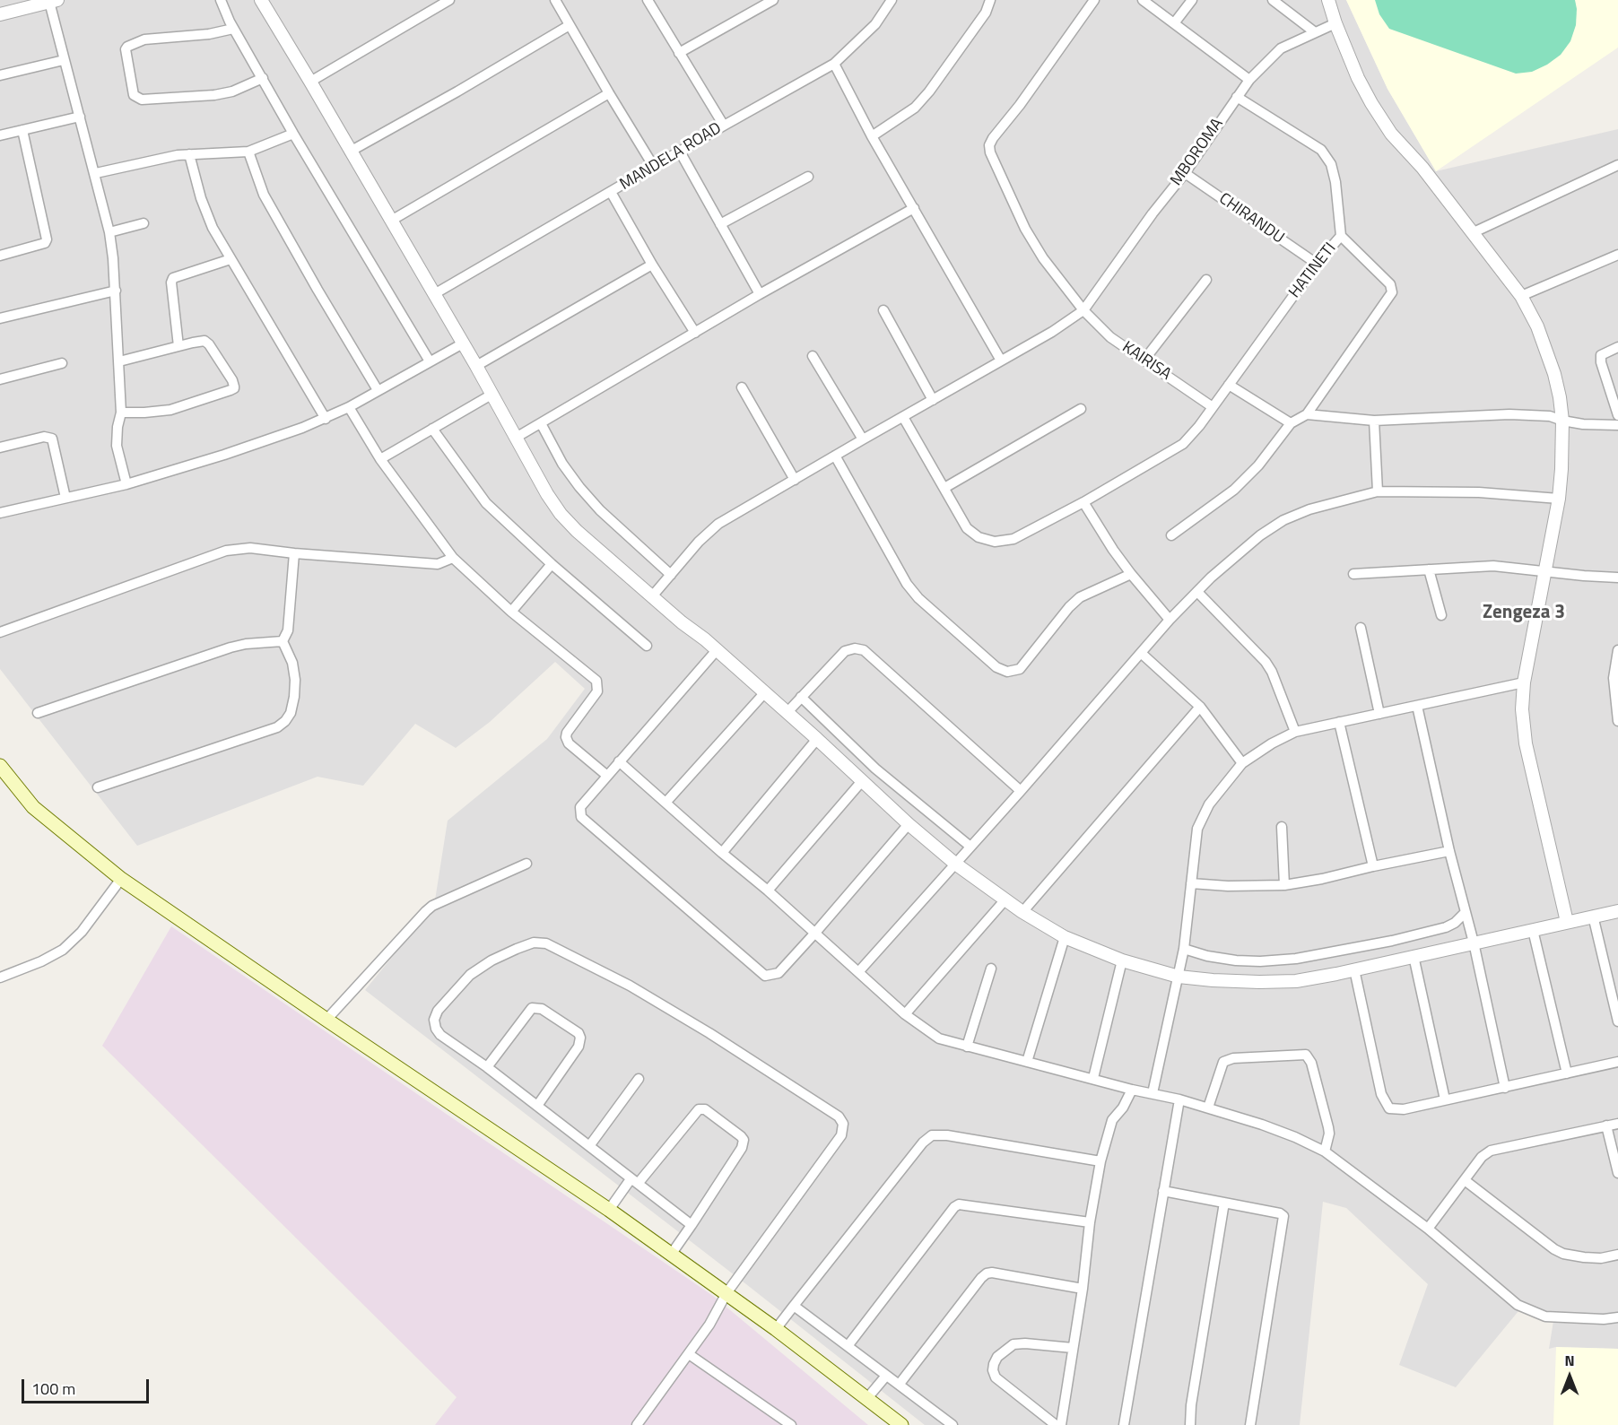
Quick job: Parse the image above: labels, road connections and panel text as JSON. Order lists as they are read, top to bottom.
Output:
{
  "streets": {
    "street": [
      "MBOROMA",
      "MANDELA ROAD",
      "CHIRANDU",
      "HATINETI",
      "KAIRISA"
    ]
  },
  "crossings": [
    ["MBOROMA", "CHIRANDU"],
    ["MBOROMA", "HATINETI"],
    ["MBOROMA", "KAIRISA"],
    ["CHIRANDU", "HATINETI"],
    ["HATINETI", "KAIRISA"]
  ],
  "districts": ["Zengeza 3"],
  "scale_bar": "100 m",
  "north": "top"
}
